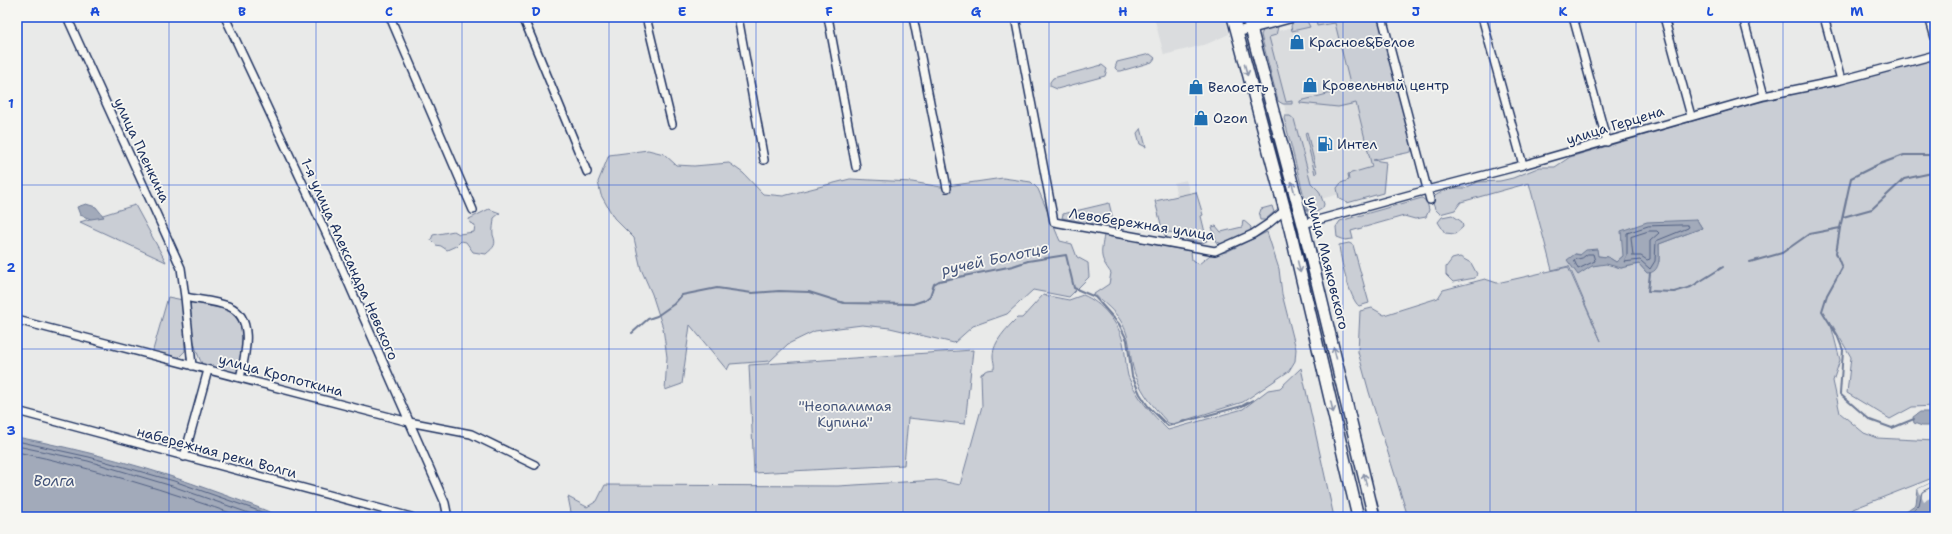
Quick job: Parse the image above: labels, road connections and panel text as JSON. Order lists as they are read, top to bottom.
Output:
{
  "streets": {
    "main road": ["улица Маяковского"],
    "street": [
      "улица Герцена",
      "улица Пленкина",
      "Левобережная улица",
      "1-я улица Александра Невского",
      "улица Кропоткина",
      "набережная реки Волги"
    ]
  },
  "crossings": [
    ["улица Герцена", "улица Маяковского"],
    ["улица Пленкина", "улица Кропоткина"],
    ["Левобережная улица", "улица Маяковского"],
    ["1-я улица Александра Невского", "улица Кропоткина"]
  ],
  "water": ["ручей Болотце", "Волга"],
  "parks": ["\"Неопалимая Купина\""],
  "places": {
    "shop": [
      "Красное&Белое",
      "Кровельный центр",
      "Велосеть",
      "Ozon"
    ],
    "fuel station": ["Интел"]
  },
  "grid": {
    "columns": [
      "A",
      "B",
      "C",
      "D",
      "E",
      "F",
      "G",
      "H",
      "I",
      "J",
      "K",
      "L",
      "M"
    ],
    "rows": ["1", "2", "3"]
  }
}
